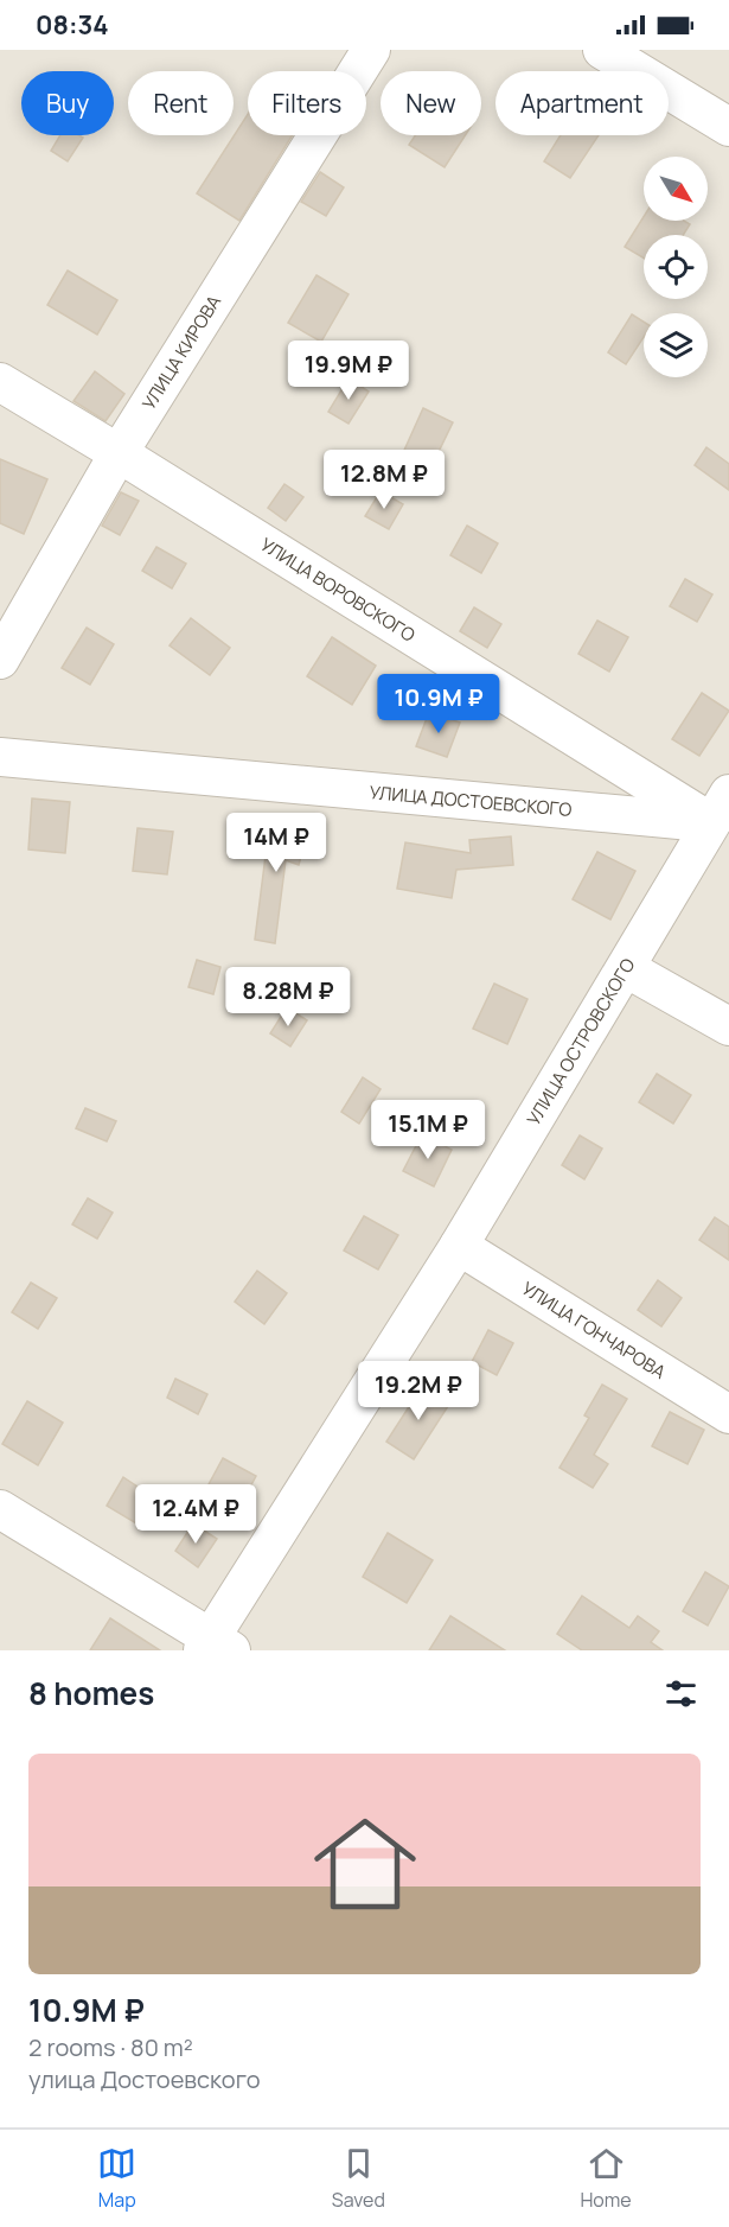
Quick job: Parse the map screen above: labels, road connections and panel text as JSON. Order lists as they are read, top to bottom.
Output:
{
  "streets": {
    "street": [
      "УЛИЦА КИРОВА",
      "УЛИЦА ВОРОВСКОГО",
      "УЛИЦА ДОСТОЕВСКОГО",
      "УЛИЦА ОСТРОВСКОГО",
      "УЛИЦА ГОНЧАРОВА"
    ]
  },
  "crossings": [
    ["УЛИЦА КИРОВА", "УЛИЦА ВОРОВСКОГО"],
    ["УЛИЦА ВОРОВСКОГО", "УЛИЦА ДОСТОЕВСКОГО"],
    ["УЛИЦА ВОРОВСКОГО", "УЛИЦА ОСТРОВСКОГО"],
    ["УЛИЦА ДОСТОЕВСКОГО", "УЛИЦА ОСТРОВСКОГО"],
    ["УЛИЦА ОСТРОВСКОГО", "УЛИЦА ГОНЧАРОВА"]
  ],
  "north": "bottom right",
  "page": {
    "status": "08:34",
    "chip": [
      "Buy",
      "Rent",
      "Filters",
      "New",
      "Apartment"
    ],
    "price": [
      "19.9M ₽",
      "12.8M ₽",
      "10.9M ₽",
      "14M ₽",
      "8.28M ₽",
      "15.1M ₽",
      "19.2M ₽",
      "12.4M ₽"
    ],
    "heading": "8 homes",
    "list": [
      {
        "name": "10.9M ₽",
        "note": "2 rooms · 80 m² · улица Достоевского"
      }
    ],
    "tabs": ["Map", "Saved", "Home"]
  }
}
